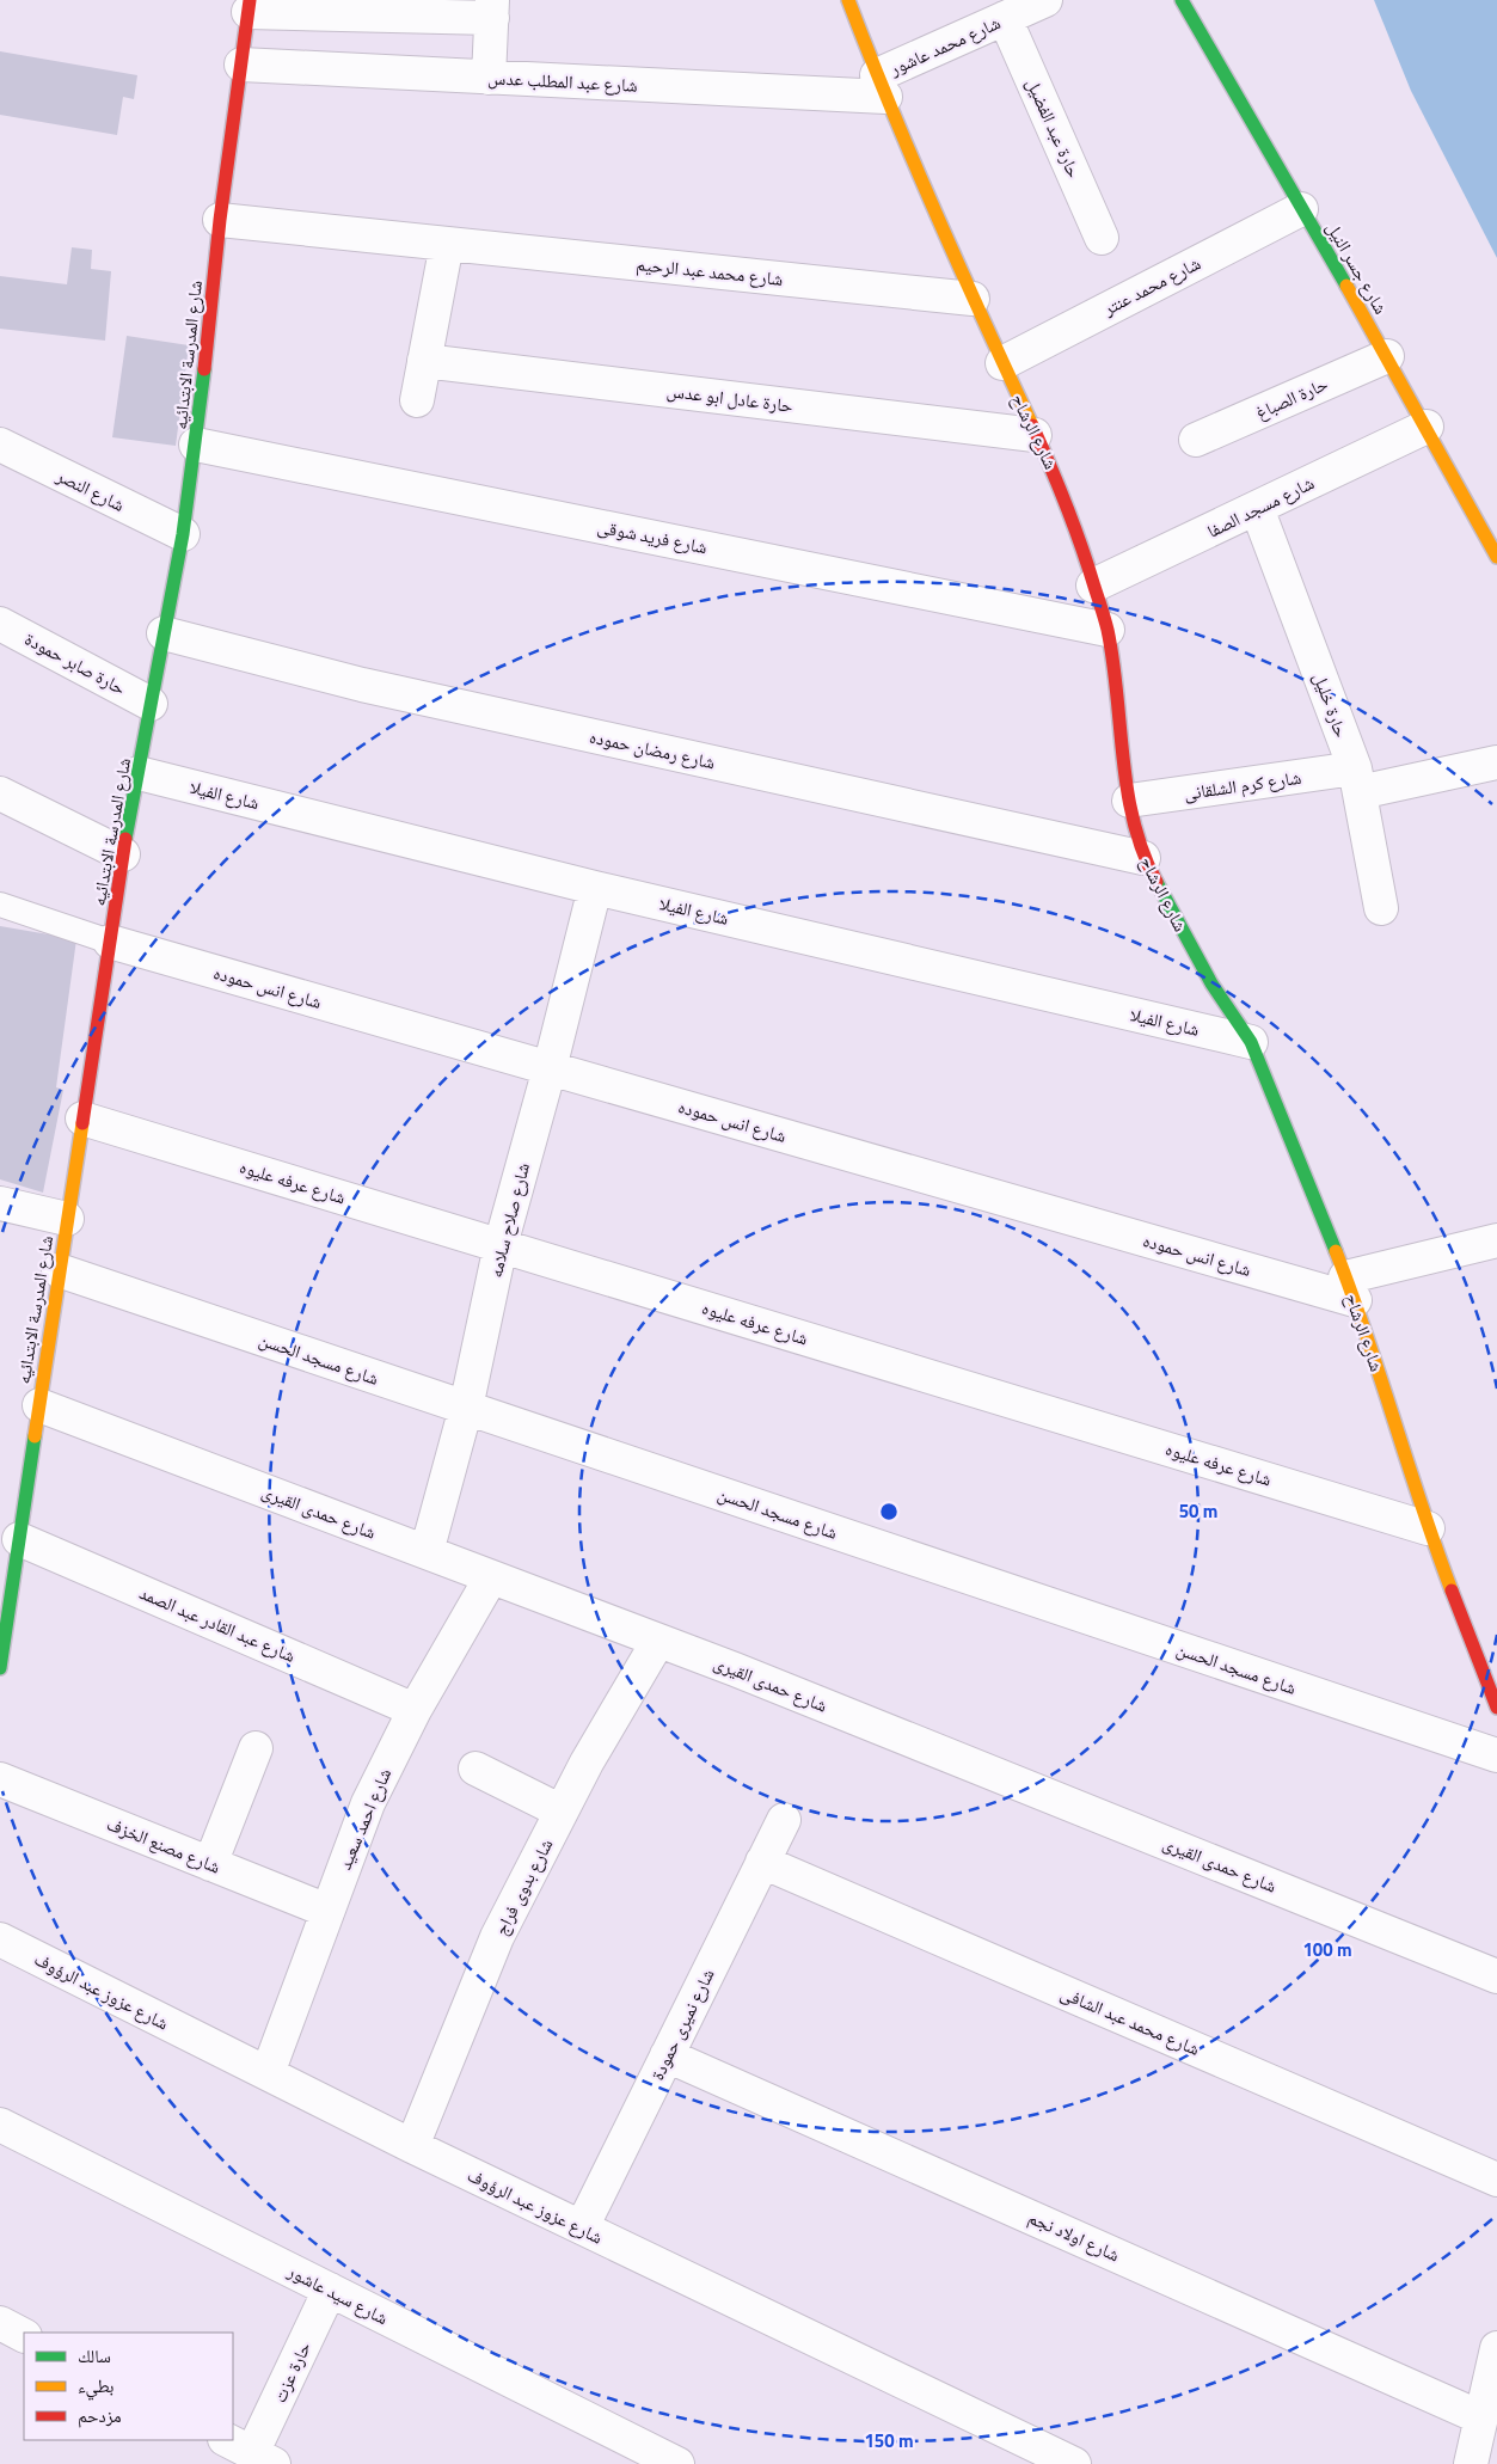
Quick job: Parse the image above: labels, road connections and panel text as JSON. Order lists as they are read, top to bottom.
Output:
{
  "streets": {
    "street": [
      "شارع محمد عاشور",
      "شارع عبد المطلب عدس",
      "حارة عبد الفضيل",
      "شارع جسر النيل",
      "شارع محمد عبد الرحيم",
      "شارع محمد عنتر",
      "شارع المدرسة الابتدائيه",
      "حارة عادل ابو عدس",
      "حارة الصباغ",
      "شارع الرشاح",
      "شارع النصر",
      "شارع مسجد الصفا",
      "شارع فريد شوقى",
      "حارة صابر حمودة",
      "حارة خليل",
      "شارع رمضان حموده",
      "شارع كرم الشلقانى",
      "شارع الفيلا",
      "شارع انس حموده",
      "شارع عرفه عليوه",
      "شارع صلاح سلامه",
      "شارع مسجد الحسن",
      "شارع حمدى القيرى",
      "شارع عبد القادر عبد الصمد",
      "شارع احمد سعيد",
      "شارع مصنع الخزف",
      "شارع بدوى فراج",
      "شارع عزوز عبد الرؤوف",
      "شارع محمد عبد الشافى",
      "شارع نميرى حمودة",
      "شارع اولاد نجم",
      "شارع سيد عاشور",
      "حارة عزت"
    ]
  },
  "crossings": [
    ["شارع محمد عاشور", "شارع عبد المطلب عدس"],
    ["شارع محمد عاشور", "حارة عبد الفضيل"],
    ["شارع محمد عاشور", "شارع الرشاح"],
    ["شارع عبد المطلب عدس", "شارع المدرسة الابتدائيه"],
    ["شارع عبد المطلب عدس", "شارع الرشاح"],
    ["شارع جسر النيل", "شارع محمد عنتر"],
    ["شارع جسر النيل", "حارة الصباغ"],
    ["شارع جسر النيل", "شارع مسجد الصفا"],
    ["شارع محمد عبد الرحيم", "شارع المدرسة الابتدائيه"],
    ["شارع محمد عبد الرحيم", "شارع الرشاح"],
    ["شارع محمد عنتر", "شارع الرشاح"],
    ["شارع المدرسة الابتدائيه", "شارع النصر"],
    ["شارع المدرسة الابتدائيه", "شارع فريد شوقى"],
    ["شارع المدرسة الابتدائيه", "حارة صابر حمودة"],
    ["شارع المدرسة الابتدائيه", "شارع رمضان حموده"],
    ["شارع المدرسة الابتدائيه", "شارع الفيلا"],
    ["شارع المدرسة الابتدائيه", "شارع انس حموده"],
    ["شارع المدرسة الابتدائيه", "شارع عرفه عليوه"],
    ["شارع المدرسة الابتدائيه", "شارع مسجد الحسن"],
    ["شارع المدرسة الابتدائيه", "شارع حمدى القيرى"],
    ["شارع المدرسة الابتدائيه", "شارع عبد القادر عبد الصمد"],
    ["حارة عادل ابو عدس", "شارع الرشاح"],
    ["شارع الرشاح", "شارع مسجد الصفا"],
    ["شارع الرشاح", "شارع فريد شوقى"],
    ["شارع الرشاح", "شارع رمضان حموده"],
    ["شارع الرشاح", "شارع كرم الشلقانى"],
    ["شارع الرشاح", "شارع الفيلا"],
    ["شارع الرشاح", "شارع انس حموده"],
    ["شارع الرشاح", "شارع عرفه عليوه"],
    ["شارع مسجد الصفا", "حارة خليل"],
    ["حارة خليل", "شارع كرم الشلقانى"],
    ["شارع الفيلا", "شارع صلاح سلامه"],
    ["شارع انس حموده", "شارع صلاح سلامه"],
    ["شارع عرفه عليوه", "شارع صلاح سلامه"],
    ["شارع صلاح سلامه", "شارع مسجد الحسن"],
    ["شارع صلاح سلامه", "شارع حمدى القيرى"],
    ["شارع حمدى القيرى", "شارع احمد سعيد"],
    ["شارع حمدى القيرى", "شارع بدوى فراج"],
    ["شارع عبد القادر عبد الصمد", "شارع احمد سعيد"],
    ["شارع احمد سعيد", "شارع مصنع الخزف"],
    ["شارع احمد سعيد", "شارع عزوز عبد الرؤوف"],
    ["شارع بدوى فراج", "شارع عزوز عبد الرؤوف"],
    ["شارع عزوز عبد الرؤوف", "شارع نميرى حمودة"],
    ["شارع محمد عبد الشافى", "شارع نميرى حمودة"],
    ["شارع نميرى حمودة", "شارع اولاد نجم"],
    ["شارع سيد عاشور", "حارة عزت"]
  ],
  "legend": ["سالك", "بطيء", "مزدحم"],
  "rings": ["50 m", "100 m", "150 m"]
}
